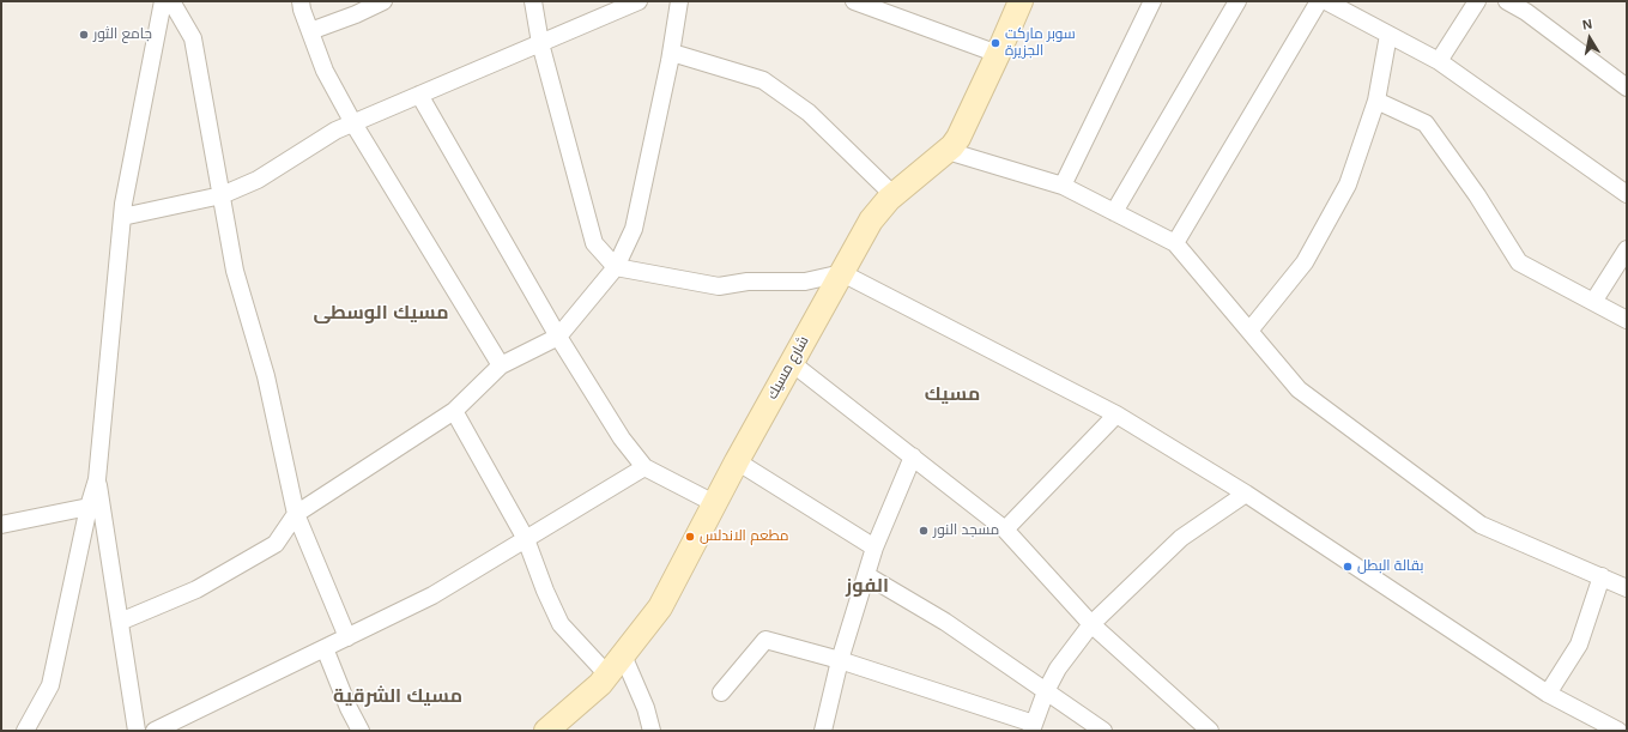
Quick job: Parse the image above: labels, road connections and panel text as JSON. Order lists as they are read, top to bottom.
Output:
{
  "streets": {
    "street": ["شارع مسيك"]
  },
  "districts": [
    "مسيك الوسطى",
    "مسيك",
    "الفوز",
    "مسيك الشرقية"
  ],
  "places": [
    "جامع الثور",
    "سوبر ماركت الجزيرة",
    "مسجد النور",
    "مطعم الاندلس",
    "بقالة البطل"
  ],
  "north": "top"
}
